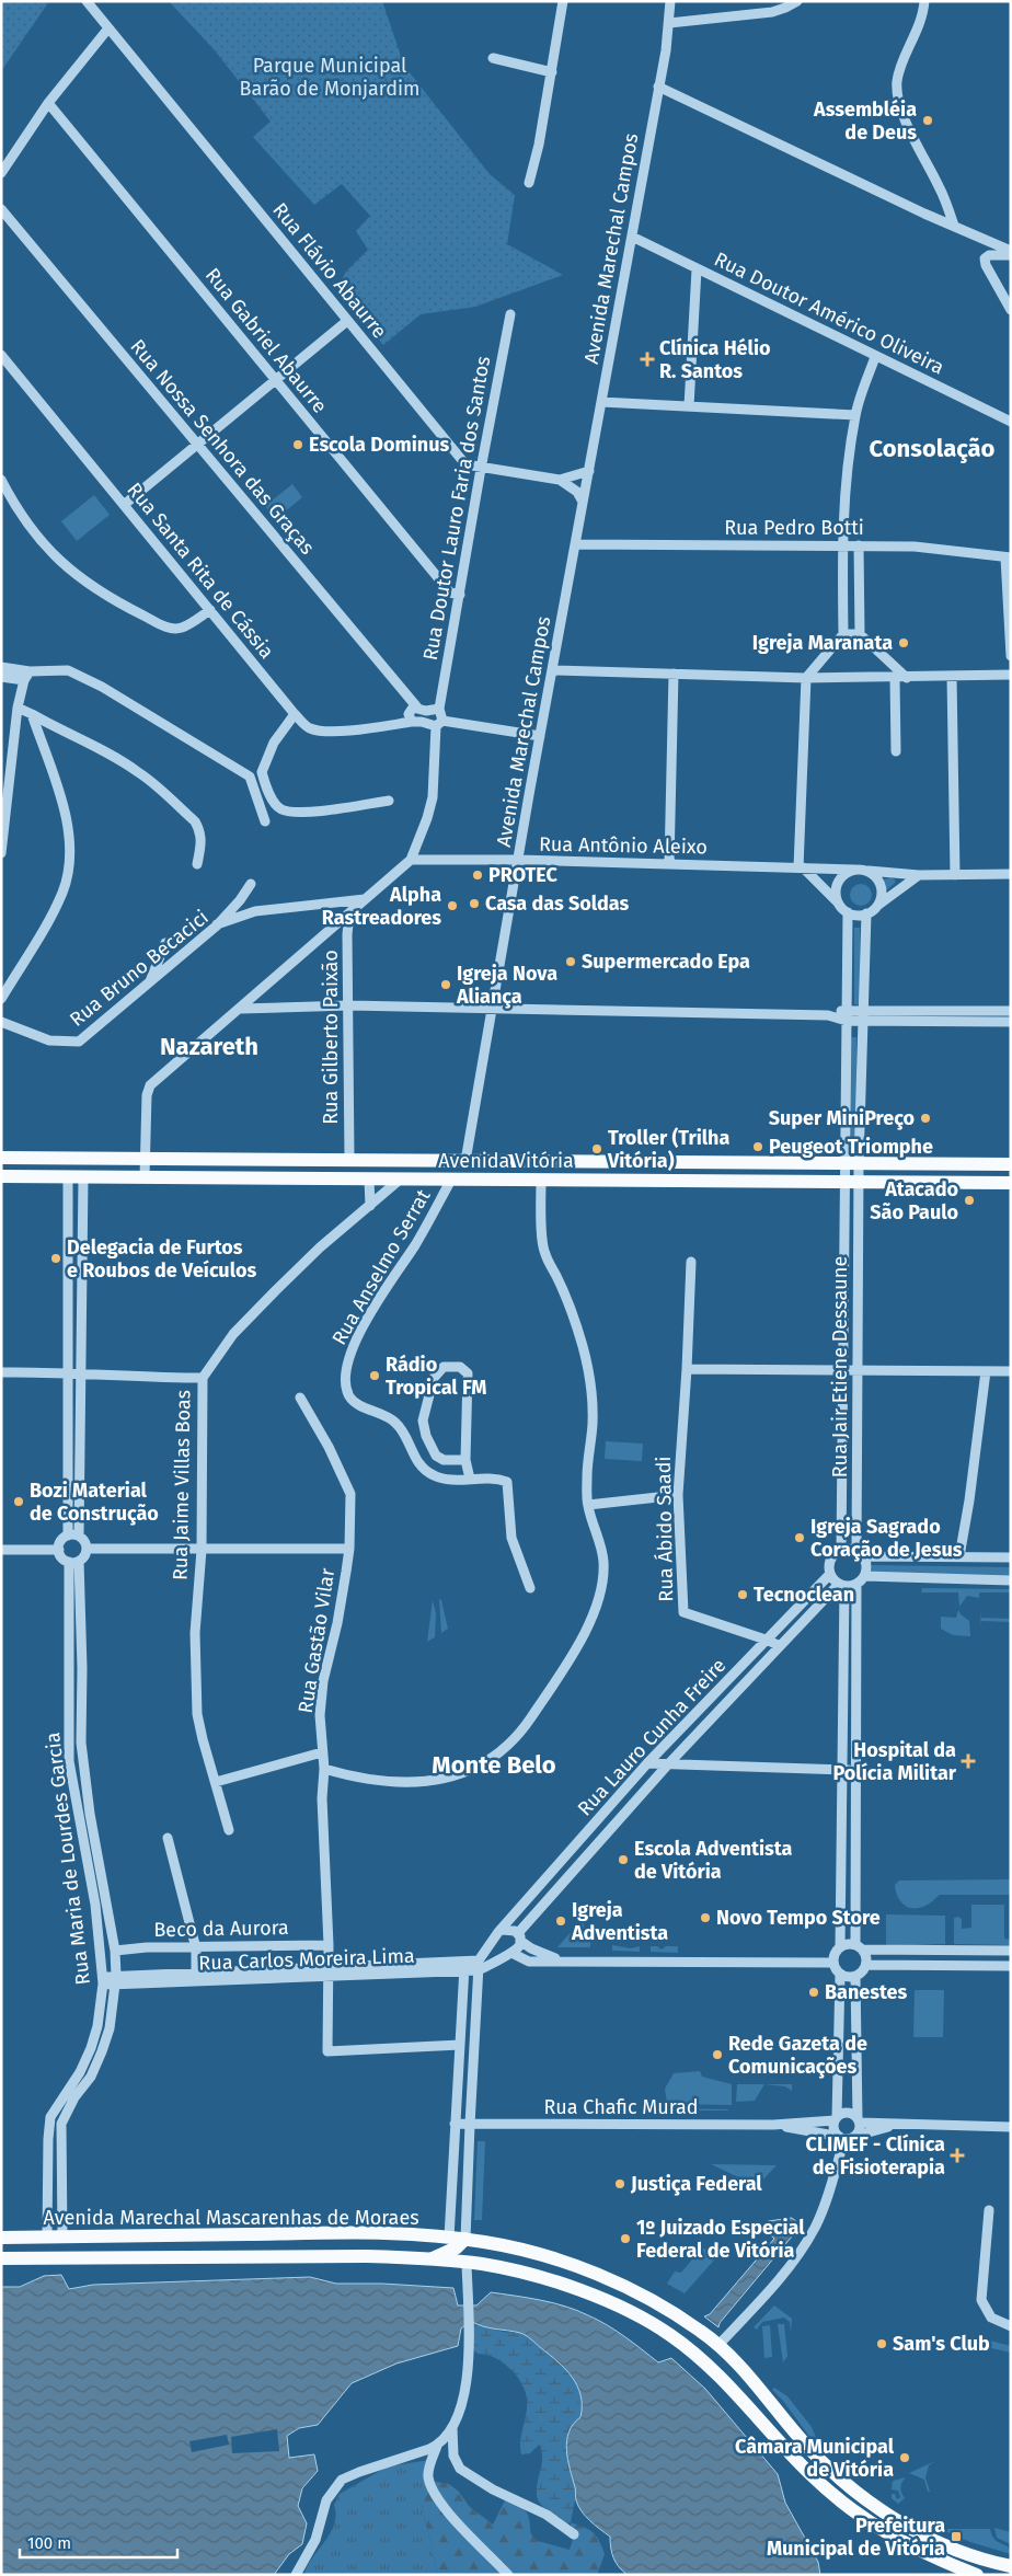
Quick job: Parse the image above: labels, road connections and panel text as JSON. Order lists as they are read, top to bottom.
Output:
{
  "streets": {
    "main road": ["Avenida Vitória", "Avenida Marechal Mascarenhas de Moraes"],
    "street": [
      "Avenida Marechal Campos",
      "Rua Flávio Abaurre",
      "Rua Doutor Américo Oliveira",
      "Rua Gabriel Abaurre",
      "Rua Nossa Senhora das Graças",
      "Rua Doutor Lauro Faria dos Santos",
      "Rua Pedro Botti",
      "Rua Santa Rita de Cássia",
      "Rua Antônio Aleixo",
      "Rua Bruno Becacici",
      "Rua Gilberto Paixão",
      "Rua Anselmo Serrat",
      "Rua Jair Etiene Dessaune",
      "Rua Jaime Villas Boas",
      "Rua Ábido Saadi",
      "Rua Gastão Vilar",
      "Rua Lauro Cunha Freire",
      "Rua Maria de Lourdes Garcia",
      "Beco da Aurora",
      "Rua Carlos Moreira Lima",
      "Rua Chafic Murad"
    ]
  },
  "crossings": [
    ["Avenida Marechal Campos", "Rua Flávio Abaurre"],
    ["Avenida Marechal Campos", "Rua Doutor Américo Oliveira"],
    ["Avenida Marechal Campos", "Rua Pedro Botti"],
    ["Avenida Marechal Campos", "Rua Antônio Aleixo"],
    ["Avenida Marechal Campos", "Avenida Vitória"],
    ["Rua Flávio Abaurre", "Rua Doutor Lauro Faria dos Santos"],
    ["Rua Gabriel Abaurre", "Rua Doutor Lauro Faria dos Santos"],
    ["Rua Antônio Aleixo", "Rua Jair Etiene Dessaune"],
    ["Rua Gilberto Paixão", "Avenida Vitória"],
    ["Avenida Vitória", "Rua Anselmo Serrat"],
    ["Avenida Vitória", "Rua Jair Etiene Dessaune"],
    ["Avenida Vitória", "Rua Jaime Villas Boas"],
    ["Rua Jair Etiene Dessaune", "Rua Lauro Cunha Freire"],
    ["Rua Ábido Saadi", "Rua Lauro Cunha Freire"],
    ["Rua Gastão Vilar", "Beco da Aurora"],
    ["Rua Gastão Vilar", "Rua Carlos Moreira Lima"],
    ["Rua Lauro Cunha Freire", "Rua Carlos Moreira Lima"],
    ["Rua Maria de Lourdes Garcia", "Beco da Aurora"],
    ["Rua Maria de Lourdes Garcia", "Rua Carlos Moreira Lima"],
    ["Rua Maria de Lourdes Garcia", "Avenida Marechal Mascarenhas de Moraes"]
  ],
  "districts": ["Consolação", "Nazareth", "Monte Belo"],
  "parks": ["Parque Municipal Barão de Monjardim"],
  "places": {
    "other": [
      "Assembléia de Deus",
      "Escola Dominus",
      "Igreja Maranata",
      "PROTEC",
      "Casa das Soldas",
      "Alpha Rastreadores",
      "Supermercado Epa",
      "Igreja Nova Aliança",
      "Super MiniPreço",
      "Peugeot Triomphe",
      "Troller (Trilha Vitória)",
      "Atacado São Paulo",
      "Delegacia de Furtos e Roubos de Veículos",
      "Rádio Tropical FM",
      "Bozi Material de Construção",
      "Igreja Sagrado Coração de Jesus",
      "Tecnoclean",
      "Escola Adventista de Vitória",
      "Novo Tempo Store",
      "Igreja Adventista",
      "Banestes",
      "Rede Gazeta de Comunicações",
      "Justiça Federal",
      "1º Juizado Especial Federal de Vitória",
      "Sam's Club",
      "Câmara Municipal de Vitória"
    ],
    "health": ["Clínica Hélio R. Santos", "Hospital da Polícia Militar", "CLIMEF - Clínica de Fisioterapia"],
    "transit": ["Prefeitura Municipal de Vitória"]
  },
  "scale_bar": "100 m"
}
